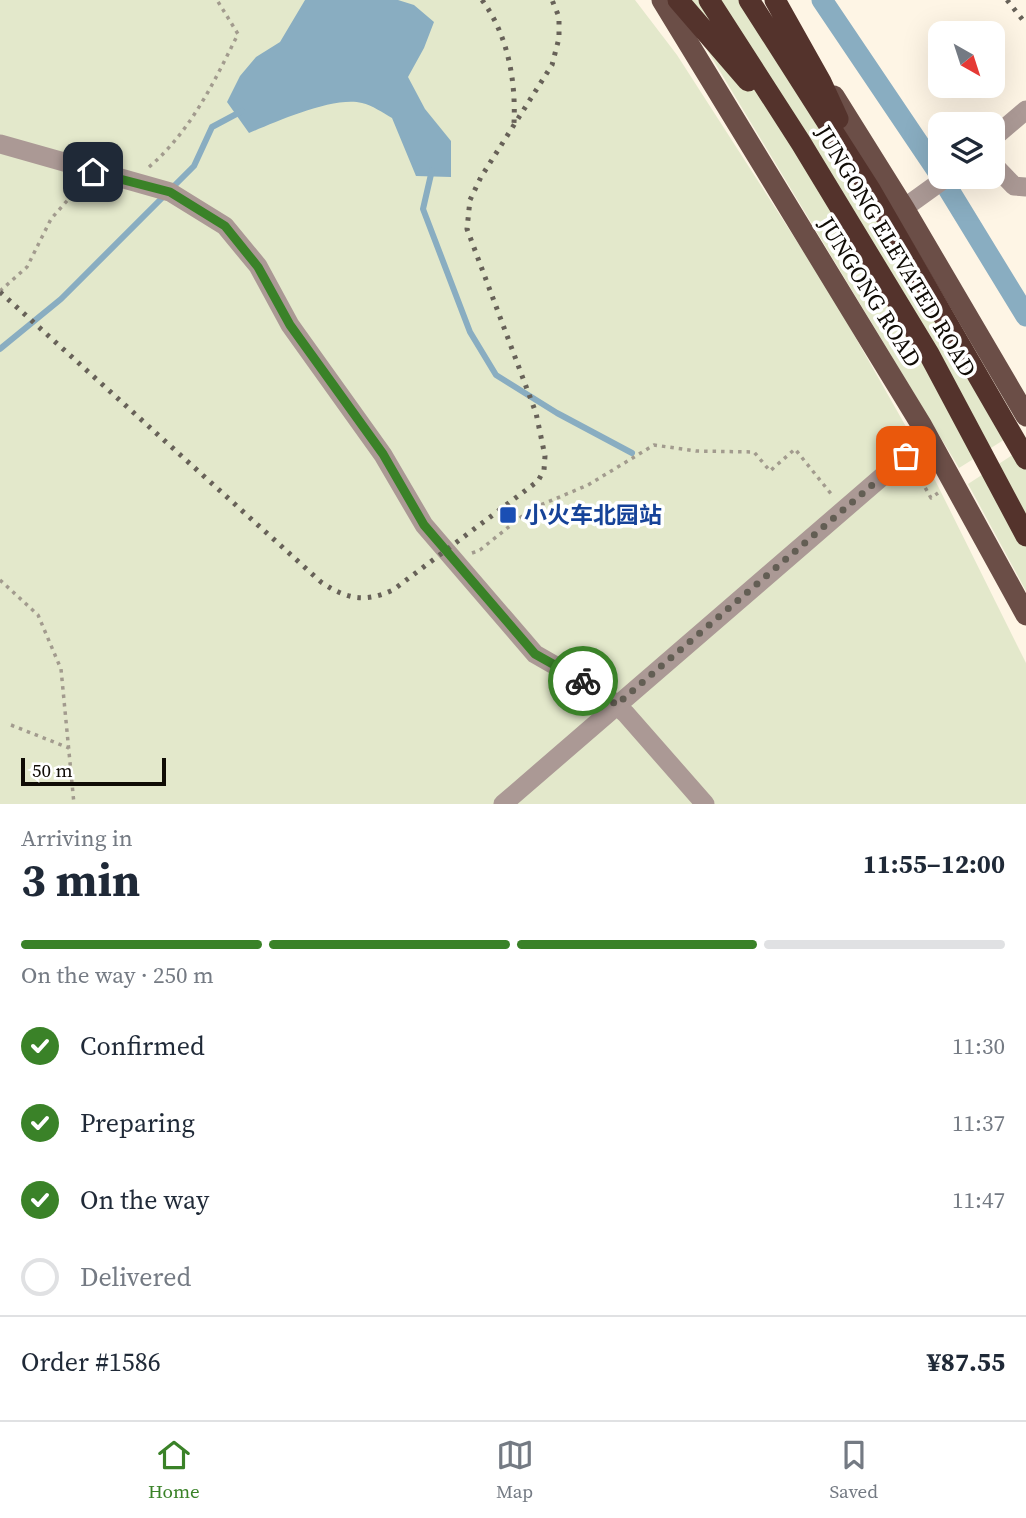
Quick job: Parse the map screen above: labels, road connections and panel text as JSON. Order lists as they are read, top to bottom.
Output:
{
  "streets": {
    "highway": ["JUNGONG ELEVATED ROAD"],
    "main road": ["JUNGONG ROAD"]
  },
  "places": {
    "transit": ["小火车北园站"]
  },
  "scale_bar": "50 m",
  "north": "bottom right",
  "page": {
    "scale": "50 m",
    "heading": ["3 min", "Arriving in", "11:55–12:00"],
    "panel": ["Order #1586", "¥87.55"],
    "bar": "On the way · 250 m",
    "list": [
      ["Confirmed", "11:30"],
      ["Preparing", "11:37"],
      ["On the way", "11:47"],
      "Delivered"
    ],
    "tabs": ["Home", "Map", "Saved"]
  }
}
